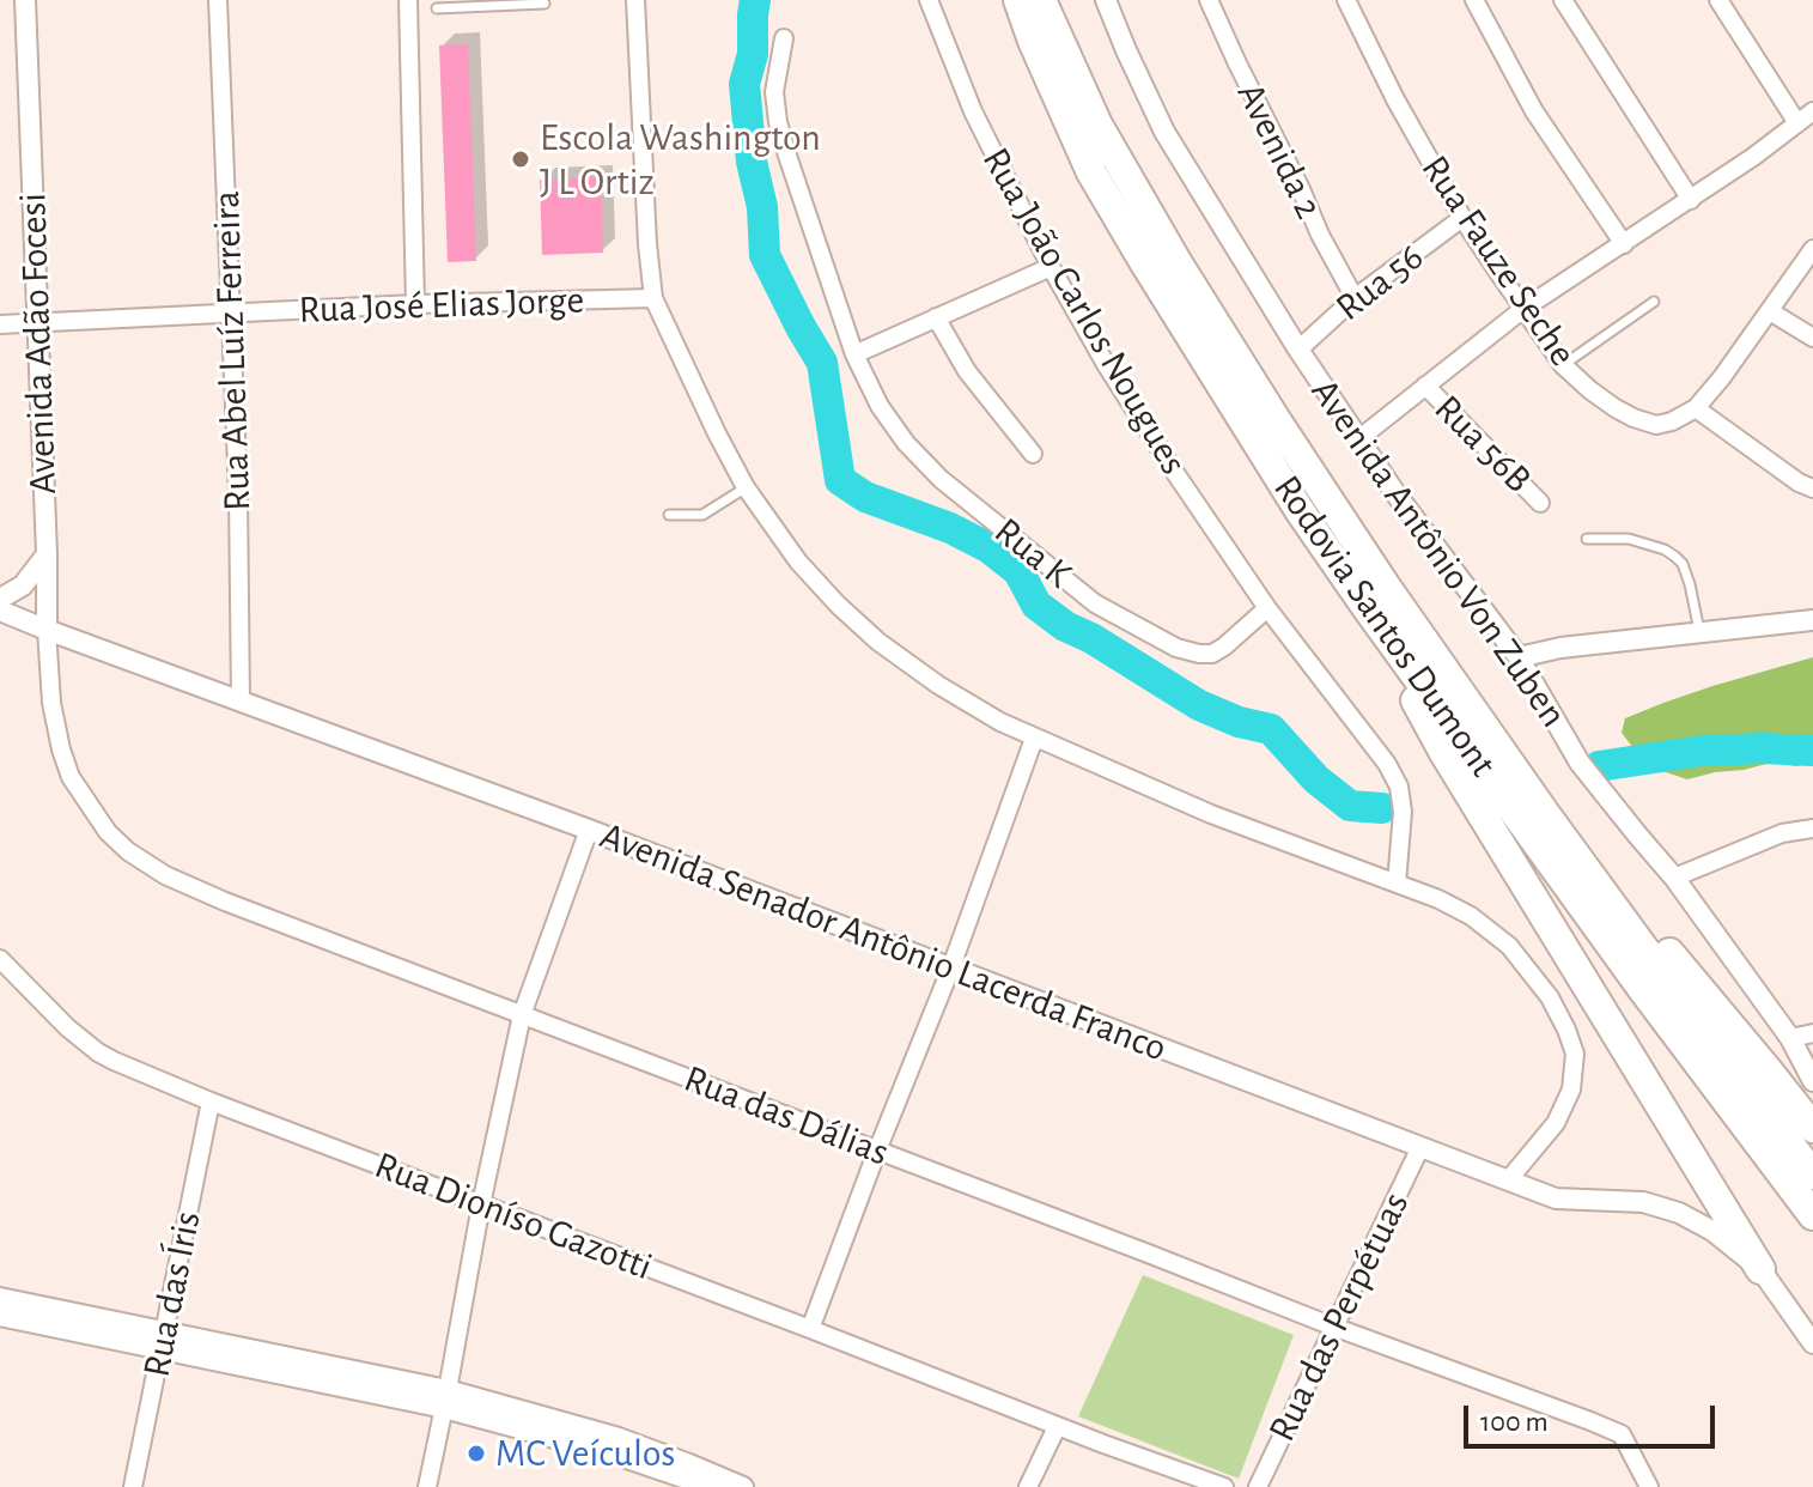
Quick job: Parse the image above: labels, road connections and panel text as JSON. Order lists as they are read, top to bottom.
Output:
{
  "streets": {
    "highway": ["Rodovia Santos Dumont"],
    "street": [
      "Avenida 2",
      "Rua Fauze Seche",
      "Rua 56",
      "Rua José Elias Jorge",
      "Rua João Carlos Nougues",
      "Avenida Adão Focesi",
      "Rua Abel Luíz Ferreira",
      "Rua 56B",
      "Rua K",
      "Avenida Antônio Von Zuben",
      "Avenida Senador Antônio Lacerda Franco",
      "Rua das Dálias",
      "Rua Dioníso Gazotti",
      "Rua das Íris",
      "Rua das Perpétuas"
    ]
  },
  "crossings": [
    ["Avenida 2", "Rua 56"],
    ["Rua Fauze Seche", "Rua 56"],
    ["Rua 56", "Avenida Antônio Von Zuben"],
    ["Rua José Elias Jorge", "Avenida Adão Focesi"],
    ["Rua José Elias Jorge", "Rua Abel Luíz Ferreira"],
    ["Rua João Carlos Nougues", "Rua K"],
    ["Avenida Adão Focesi", "Avenida Senador Antônio Lacerda Franco"],
    ["Avenida Adão Focesi", "Rua das Dálias"],
    ["Rua Abel Luíz Ferreira", "Avenida Senador Antônio Lacerda Franco"],
    ["Avenida Senador Antônio Lacerda Franco", "Rua das Dálias"],
    ["Avenida Senador Antônio Lacerda Franco", "Rua das Perpétuas"],
    ["Rua das Dálias", "Rua das Perpétuas"],
    ["Rua Dioníso Gazotti", "Rua das Íris"]
  ],
  "places": ["Escola Washington J L Ortiz", "MC Veículos"],
  "scale_bar": "100 m"
}
